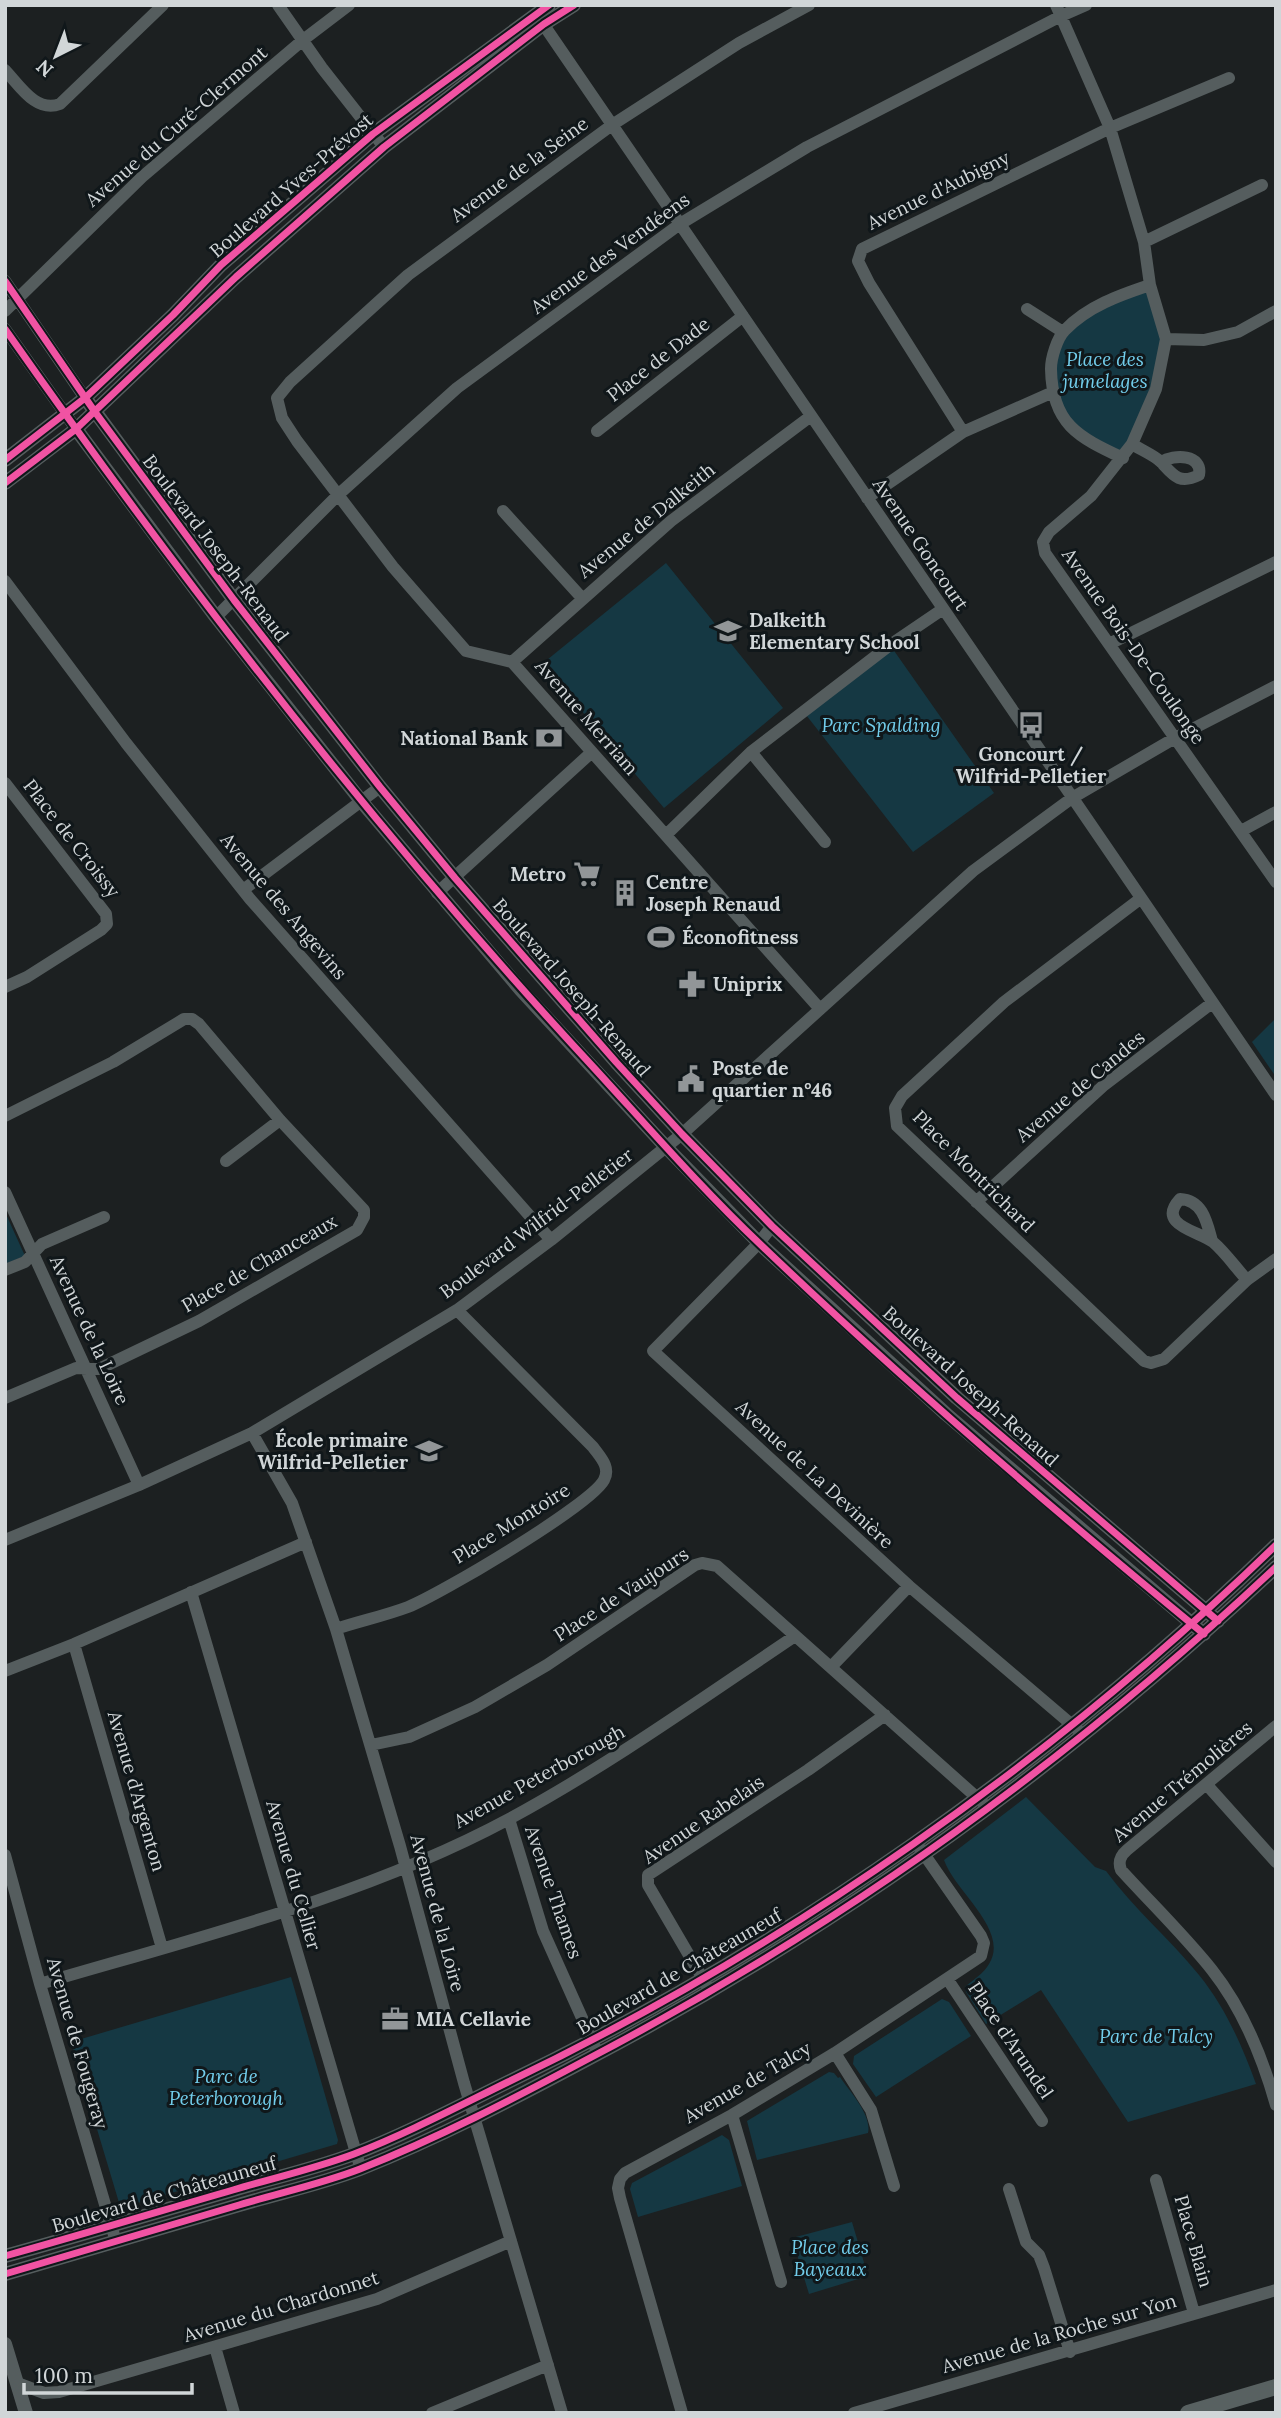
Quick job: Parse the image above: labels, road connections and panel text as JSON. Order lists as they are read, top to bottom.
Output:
{
  "streets": {
    "street": [
      "Avenue du Curé-Clermont",
      "Avenue de la Seine",
      "Boulevard Yves-Prévost",
      "Avenue d'Aubigny",
      "Avenue des Vendéens",
      "Place de Dade",
      "Avenue de Dalkeith",
      "Avenue Goncourt",
      "Boulevard Joseph-Renaud",
      "Avenue Bois-De-Coulonge",
      "Avenue Merriam",
      "Place de Croissy",
      "Avenue des Angevins",
      "Avenue de Candes",
      "Place Montrichard",
      "Boulevard Wilfrid-Pelletier",
      "Place de Chanceaux",
      "Avenue de la Loire",
      "Avenue de La Devinière",
      "Place Montoire",
      "Place de Vaujours",
      "Avenue Peterborough",
      "Avenue Trémolières",
      "Avenue d'Argenton",
      "Avenue Rabelais",
      "Avenue du Cellier",
      "Avenue Thames",
      "Boulevard de Châteauneuf",
      "Place d'Arundel",
      "Avenue de Fougeray",
      "Avenue de Talcy",
      "Place Blain",
      "Avenue du Chardonnet",
      "Avenue de la Roche sur Yon"
    ]
  },
  "crossings": [
    ["Avenue du Curé-Clermont", "Boulevard Joseph-Renaud"],
    ["Avenue de la Seine", "Avenue Goncourt"],
    ["Avenue de la Seine", "Avenue Merriam"],
    ["Boulevard Yves-Prévost", "Avenue Goncourt"],
    ["Boulevard Yves-Prévost", "Boulevard Joseph-Renaud"],
    ["Avenue d'Aubigny", "Avenue Bois-De-Coulonge"],
    ["Avenue des Vendéens", "Avenue Goncourt"],
    ["Avenue des Vendéens", "Boulevard Joseph-Renaud"],
    ["Avenue des Vendéens", "Avenue Bois-De-Coulonge"],
    ["Avenue des Vendéens", "Avenue Merriam"],
    ["Place de Dade", "Avenue Goncourt"],
    ["Avenue de Dalkeith", "Avenue Goncourt"],
    ["Avenue de Dalkeith", "Avenue Merriam"],
    ["Avenue Goncourt", "Avenue de Candes"],
    ["Avenue Goncourt", "Place Montrichard"],
    ["Avenue Goncourt", "Boulevard Wilfrid-Pelletier"],
    ["Boulevard Joseph-Renaud", "Boulevard Wilfrid-Pelletier"],
    ["Boulevard Joseph-Renaud", "Avenue de La Devinière"],
    ["Boulevard Joseph-Renaud", "Boulevard de Châteauneuf"],
    ["Avenue Bois-De-Coulonge", "Boulevard Wilfrid-Pelletier"],
    ["Avenue Merriam", "Boulevard Wilfrid-Pelletier"],
    ["Avenue des Angevins", "Boulevard Wilfrid-Pelletier"],
    ["Avenue de Candes", "Place Montrichard"],
    ["Boulevard Wilfrid-Pelletier", "Avenue de la Loire"],
    ["Boulevard Wilfrid-Pelletier", "Place Montoire"],
    ["Place de Chanceaux", "Avenue de la Loire"],
    ["Avenue de la Loire", "Place Montoire"],
    ["Avenue de la Loire", "Place de Vaujours"],
    ["Avenue de la Loire", "Avenue Peterborough"],
    ["Avenue de la Loire", "Boulevard de Châteauneuf"],
    ["Avenue de la Loire", "Avenue du Chardonnet"],
    ["Avenue de La Devinière", "Boulevard de Châteauneuf"],
    ["Place de Vaujours", "Avenue Peterborough"],
    ["Place de Vaujours", "Avenue Rabelais"],
    ["Place de Vaujours", "Boulevard de Châteauneuf"],
    ["Avenue Peterborough", "Avenue d'Argenton"],
    ["Avenue Peterborough", "Avenue du Cellier"],
    ["Avenue Peterborough", "Avenue Thames"],
    ["Avenue Peterborough", "Avenue de Fougeray"],
    ["Avenue Rabelais", "Boulevard de Châteauneuf"],
    ["Avenue du Cellier", "Boulevard de Châteauneuf"],
    ["Avenue Thames", "Boulevard de Châteauneuf"],
    ["Boulevard de Châteauneuf", "Avenue de Fougeray"],
    ["Boulevard de Châteauneuf", "Avenue de Talcy"],
    ["Place d'Arundel", "Avenue de Talcy"],
    ["Place Blain", "Avenue de la Roche sur Yon"]
  ],
  "parks": [
    "Place des jumelages",
    "Parc Spalding",
    "Parc de Talcy",
    "Parc de Peterborough",
    "Place des Bayeaux"
  ],
  "places": {
    "school or university": ["Dalkeith Elementary School", "École primaire Wilfrid-Pelletier"],
    "bus stop": ["Goncourt / Wilfrid-Pelletier"],
    "bank": ["National Bank"],
    "supermarket": ["Metro"],
    "building": ["Centre Joseph Renaud"],
    "sports": ["Éconofitness"],
    "pharmacy": ["Uniprix"],
    "public building": ["Poste de quartier n°46"],
    "office": ["MIA Cellavie"]
  },
  "scale_bar": "100 m",
  "north": "bottom left"
}
